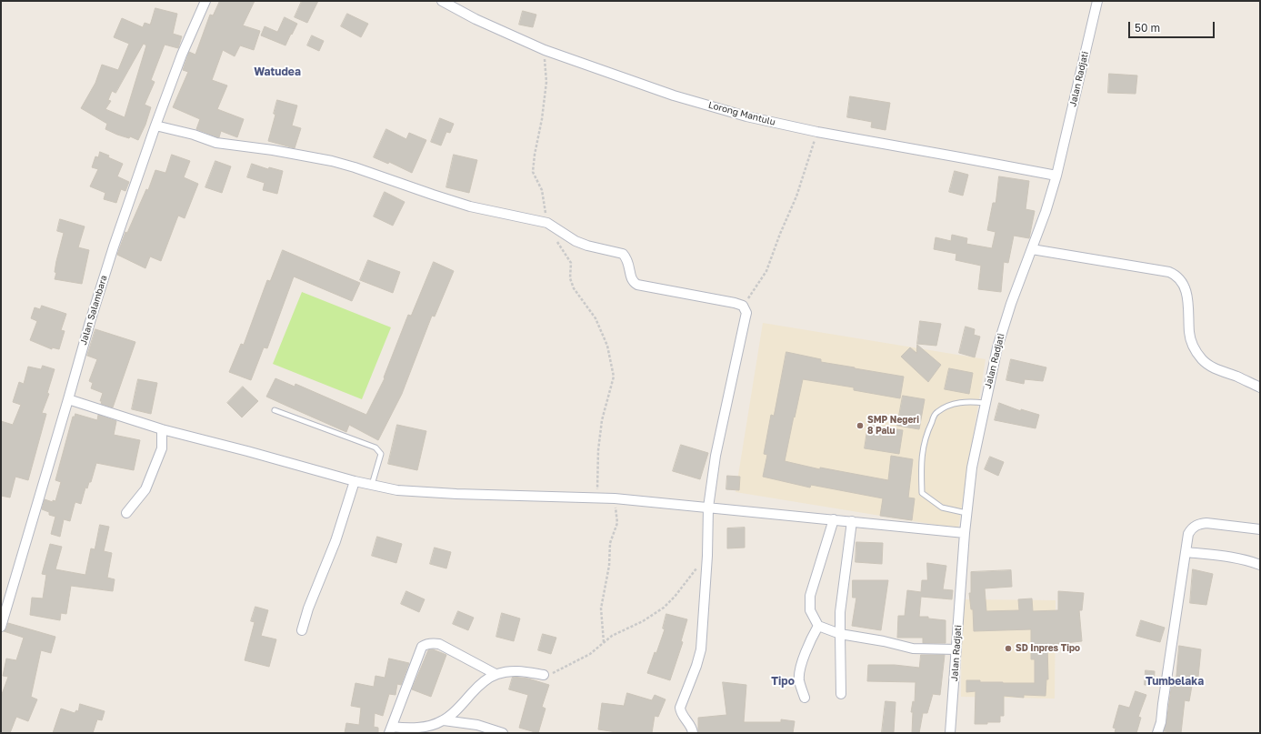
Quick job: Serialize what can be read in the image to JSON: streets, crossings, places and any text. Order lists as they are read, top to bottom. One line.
{"streets":{"street":["Jalan Radjati","Lorong Mantulu","Jalan Salambara"]},"crossings":[["Jalan Radjati","Lorong Mantulu"]],"districts":["Watudea","Tipo","Tumbelaka"],"places":["SMP Negeri 8 Palu","SD Inpres Tipo"],"scale_bar":"50 m"}
